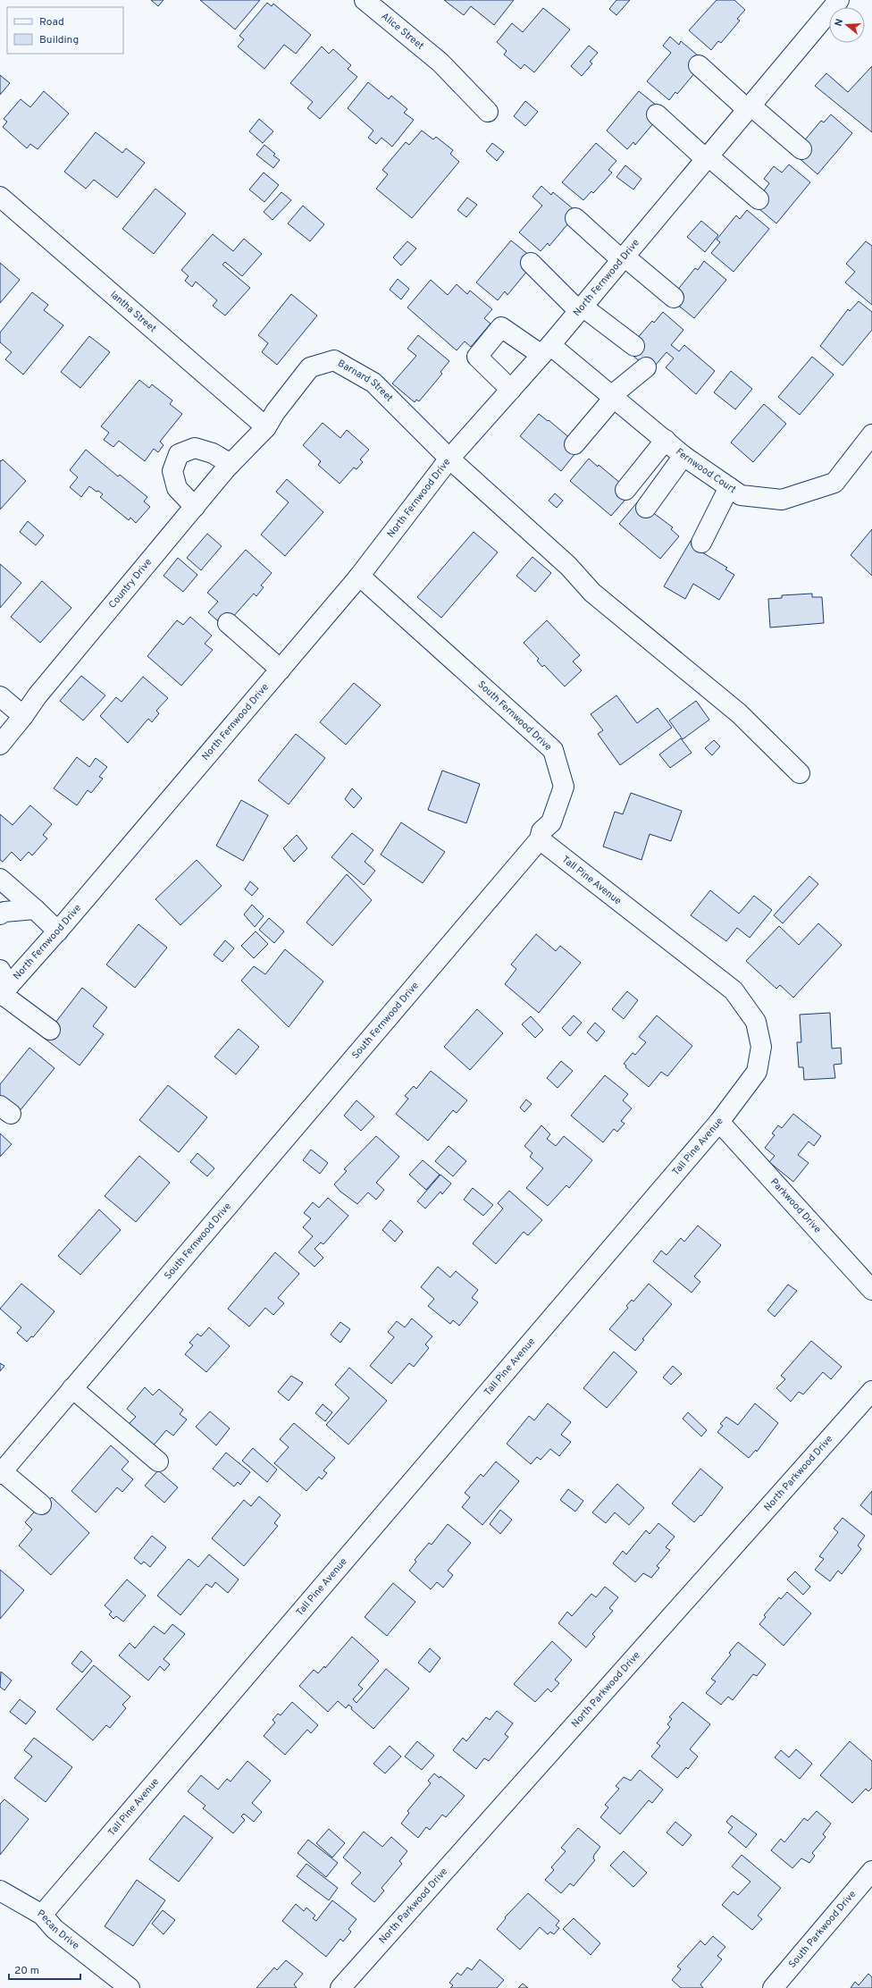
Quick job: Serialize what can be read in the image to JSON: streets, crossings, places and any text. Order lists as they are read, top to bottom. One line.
{"streets":{"street":["Alice Street","North Fernwood Drive","Iantha Street","Barnard Street","Fernwood Court","Country Drive","South Fernwood Drive","Tall Pine Avenue","Parkwood Drive","North Parkwood Drive","South Parkwood Drive","Pecan Drive"]},"crossings":[["North Fernwood Drive","Barnard Street"],["North Fernwood Drive","Fernwood Court"],["North Fernwood Drive","South Fernwood Drive"],["Iantha Street","Barnard Street"],["Iantha Street","Country Drive"],["Barnard Street","Country Drive"],["South Fernwood Drive","Tall Pine Avenue"],["Tall Pine Avenue","Parkwood Drive"],["Tall Pine Avenue","Pecan Drive"]],"legend":["Road","Building"],"scale_bar":"20 m","north":"left"}
